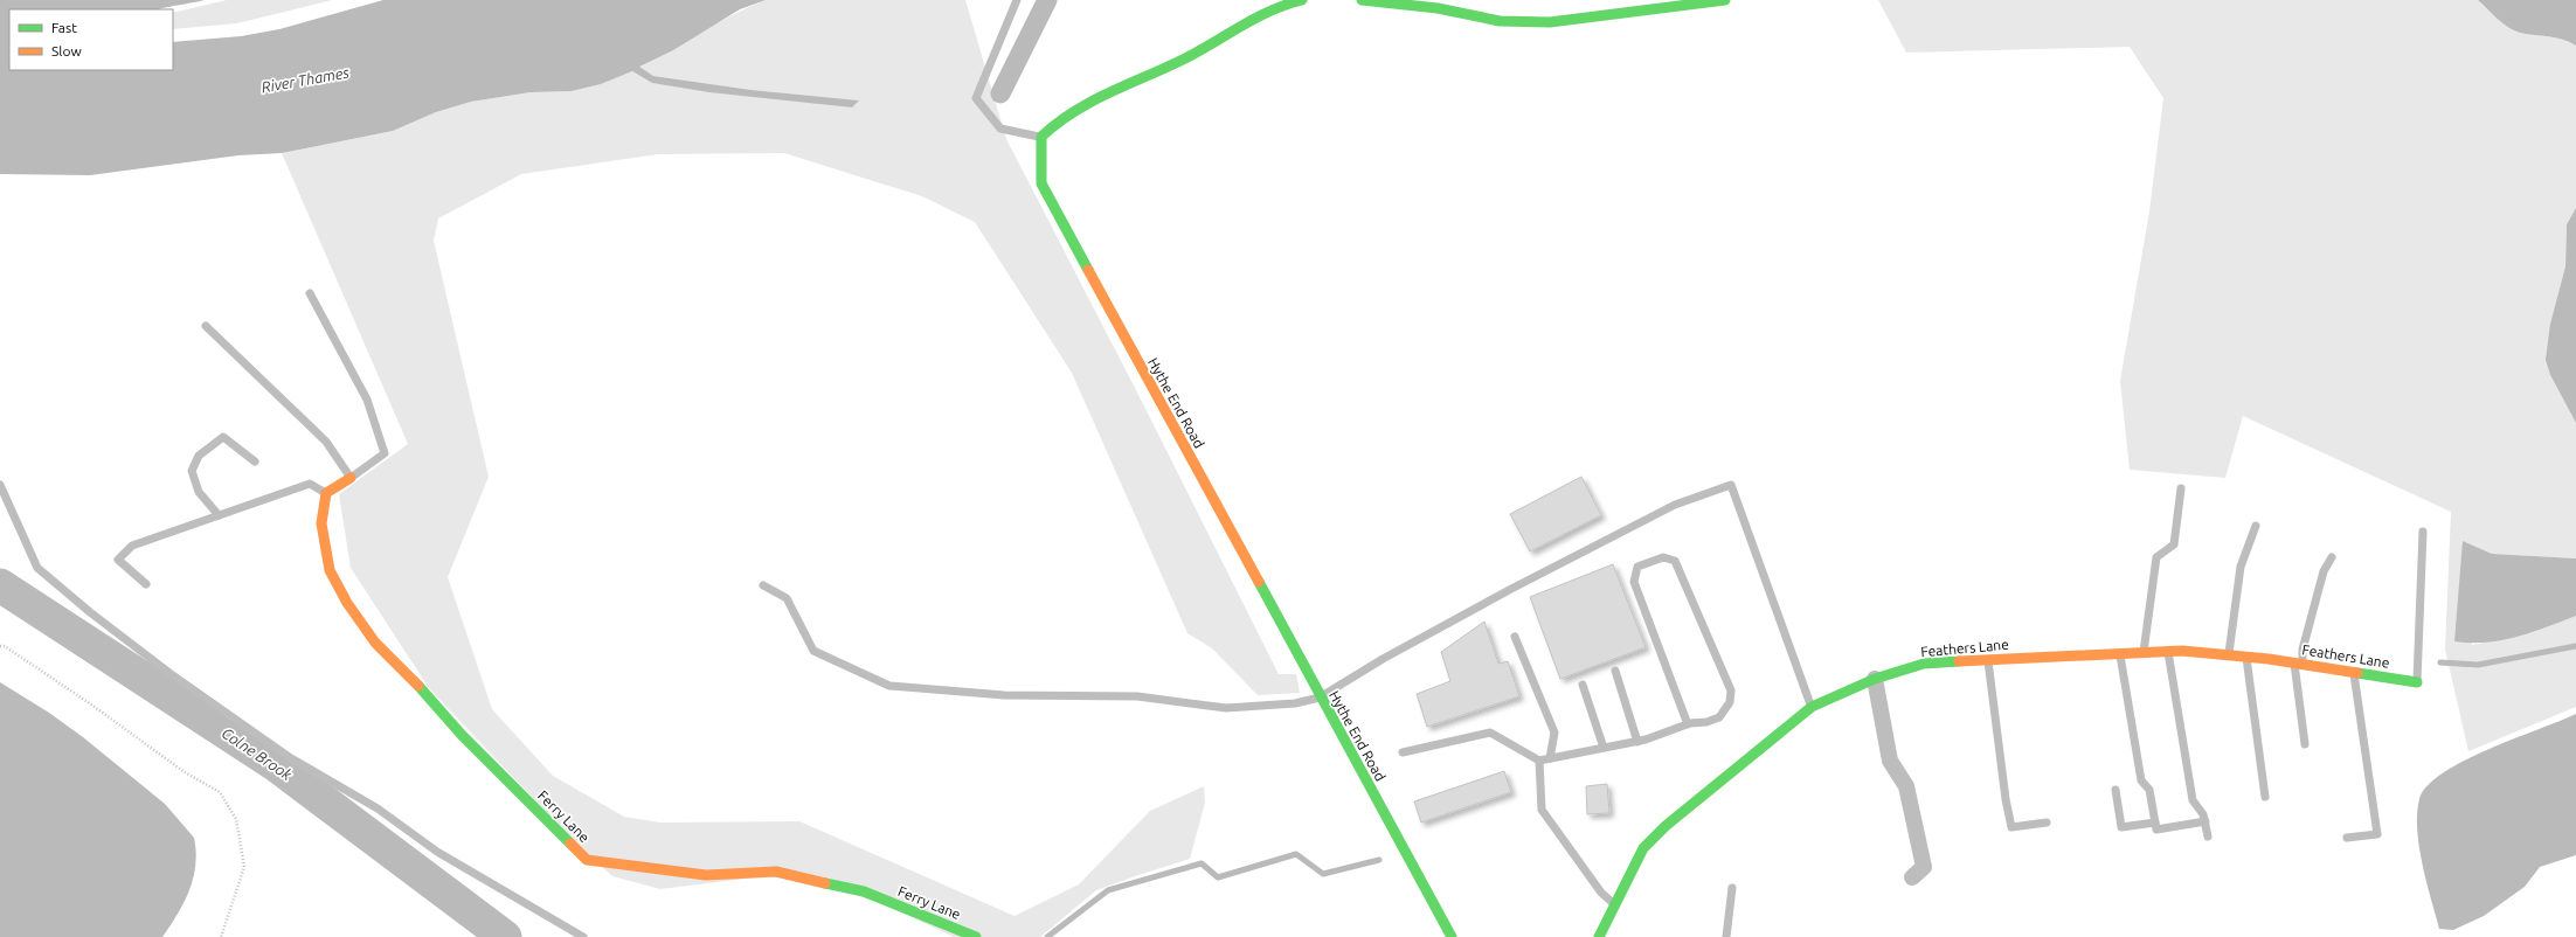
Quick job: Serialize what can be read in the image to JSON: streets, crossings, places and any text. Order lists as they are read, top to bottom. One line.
{"streets":{"street":["Hythe End Road","Feathers Lane","Ferry Lane"]},"water":["River Thames","Colne Brook"],"legend":["Fast","Slow"]}
